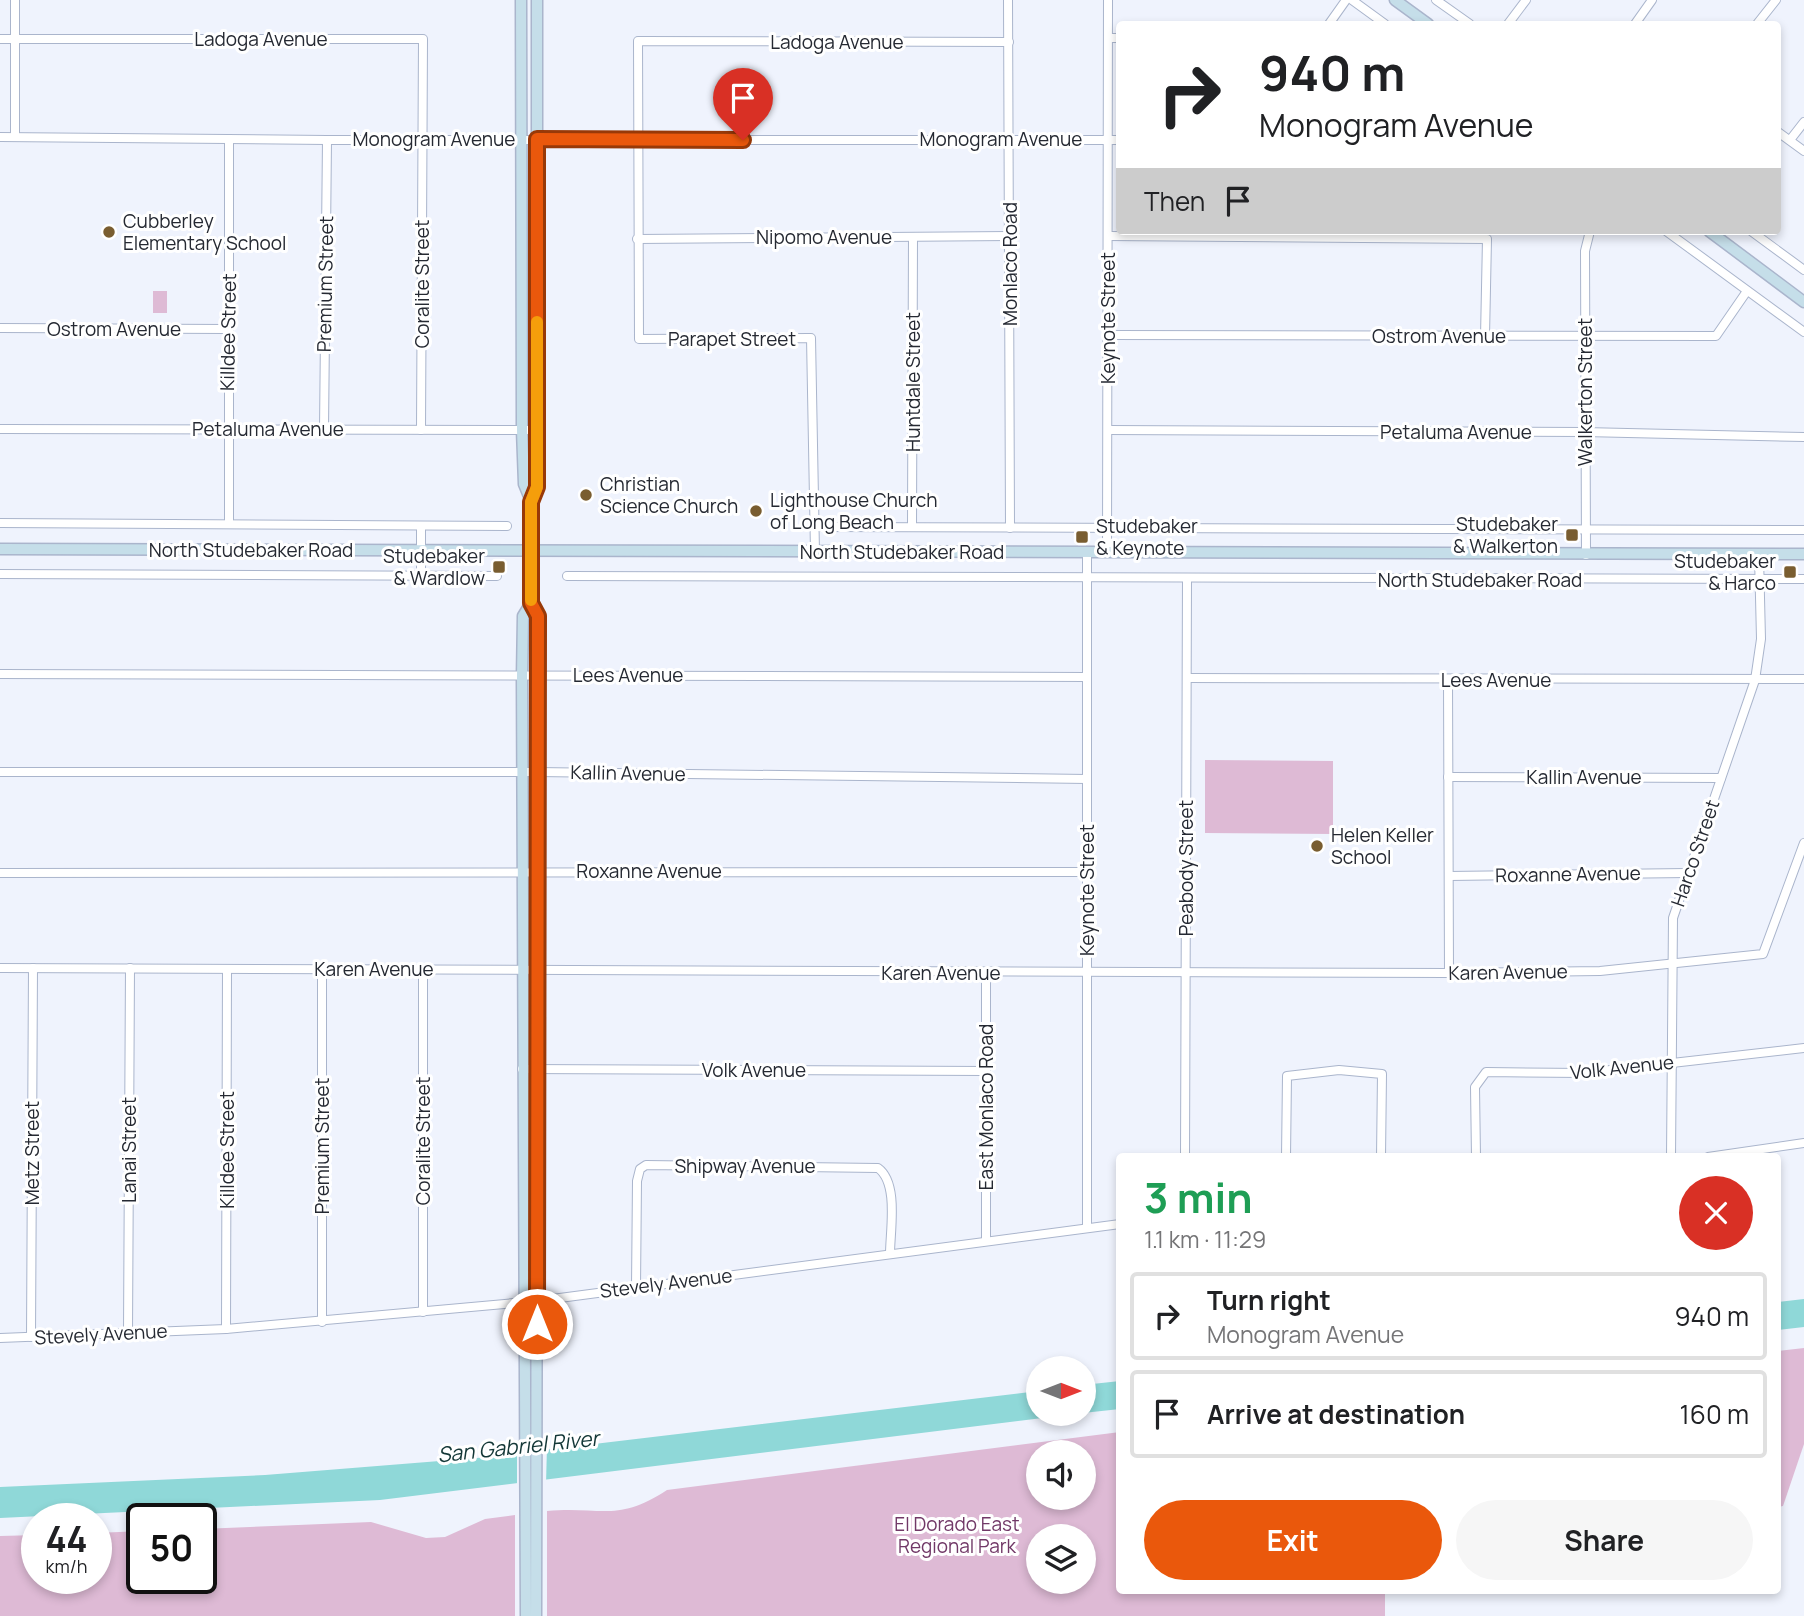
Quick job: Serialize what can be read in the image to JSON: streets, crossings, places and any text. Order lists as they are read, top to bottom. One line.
{"streets":{"main road":["North Studebaker Road"],"street":["Ladoga Avenue","Monogram Avenue","Nipomo Avenue","Monlaco Road","Premium Street","Coralite Street","Keynote Street","Ostrom Avenue","Killdee Street","Parapet Street","Huntdale Street","Walkerton Street","Petaluma Avenue","Lees Avenue","Kallin Avenue","Harco Street","Peabody Street","Roxanne Avenue","Karen Avenue","Volk Avenue","East Monlaco Road","Lanai Street","Metz Street","Shipway Avenue","Stevely Avenue"]},"crossings":[["Ladoga Avenue","Monogram Avenue"],["Ladoga Avenue","Monlaco Road"],["Ladoga Avenue","Coralite Street"],["Ladoga Avenue","Parapet Street"],["Monogram Avenue","Monlaco Road"],["Monogram Avenue","Premium Street"],["Monogram Avenue","Coralite Street"],["Monogram Avenue","Keynote Street"],["Monogram Avenue","Killdee Street"],["Monogram Avenue","Parapet Street"],["Nipomo Avenue","Monlaco Road"],["Nipomo Avenue","Parapet Street"],["Nipomo Avenue","Huntdale Street"],["Monlaco Road","North Studebaker Road"],["Premium Street","Petaluma Avenue"],["Premium Street","Karen Avenue"],["Premium Street","Stevely Avenue"],["Coralite Street","Petaluma Avenue"],["Coralite Street","Karen Avenue"],["Coralite Street","Stevely Avenue"],["Keynote Street","Ostrom Avenue"],["Keynote Street","Petaluma Avenue"],["Keynote Street","North Studebaker Road"],["Keynote Street","Lees Avenue"],["Keynote Street","Kallin Avenue"],["Keynote Street","Roxanne Avenue"],["Keynote Street","Karen Avenue"],["Keynote Street","Stevely Avenue"],["Ostrom Avenue","Killdee Street"],["Ostrom Avenue","Walkerton Street"],["Killdee Street","Petaluma Avenue"],["Killdee Street","North Studebaker Road"],["Killdee Street","Karen Avenue"],["Killdee Street","Stevely Avenue"],["Parapet Street","North Studebaker Road"],["Huntdale Street","North Studebaker Road"],["Walkerton Street","Petaluma Avenue"],["Walkerton Street","North Studebaker Road"],["North Studebaker Road","Harco Street"],["North Studebaker Road","Peabody Street"],["Lees Avenue","Harco Street"],["Lees Avenue","Peabody Street"],["Kallin Avenue","Harco Street"],["Harco Street","Roxanne Avenue"],["Harco Street","Karen Avenue"],["Harco Street","Volk Avenue"],["Peabody Street","Karen Avenue"],["Karen Avenue","East Monlaco Road"],["Karen Avenue","Lanai Street"],["Karen Avenue","Metz Street"],["Volk Avenue","East Monlaco Road"],["East Monlaco Road","Stevely Avenue"],["Lanai Street","Stevely Avenue"],["Metz Street","Stevely Avenue"],["Shipway Avenue","Stevely Avenue"]],"water":["San Gabriel River"],"parks":["El Dorado East Regional Park"],"places":{"other":["Cubberley Elementary School","Christian Science Church","Lighthouse Church of Long Beach","Helen Keller School"],"transit":["Studebaker & Walkerton","Studebaker & Keynote","Studebaker & Wardlow","Studebaker & Harco"]},"north":"right","page":{"turn":["940 m","Monogram Avenue"],"then":"Then","heading":["3 min","1.1 km · 11:29"],"list":[{"name":"Turn right","note":"Monogram Avenue","value":"940 m"},{"name":"Arrive at destination","value":"160 m"}],"buttons":["Exit","Share"],"speed":"44 km/h","limit":"50"}}
